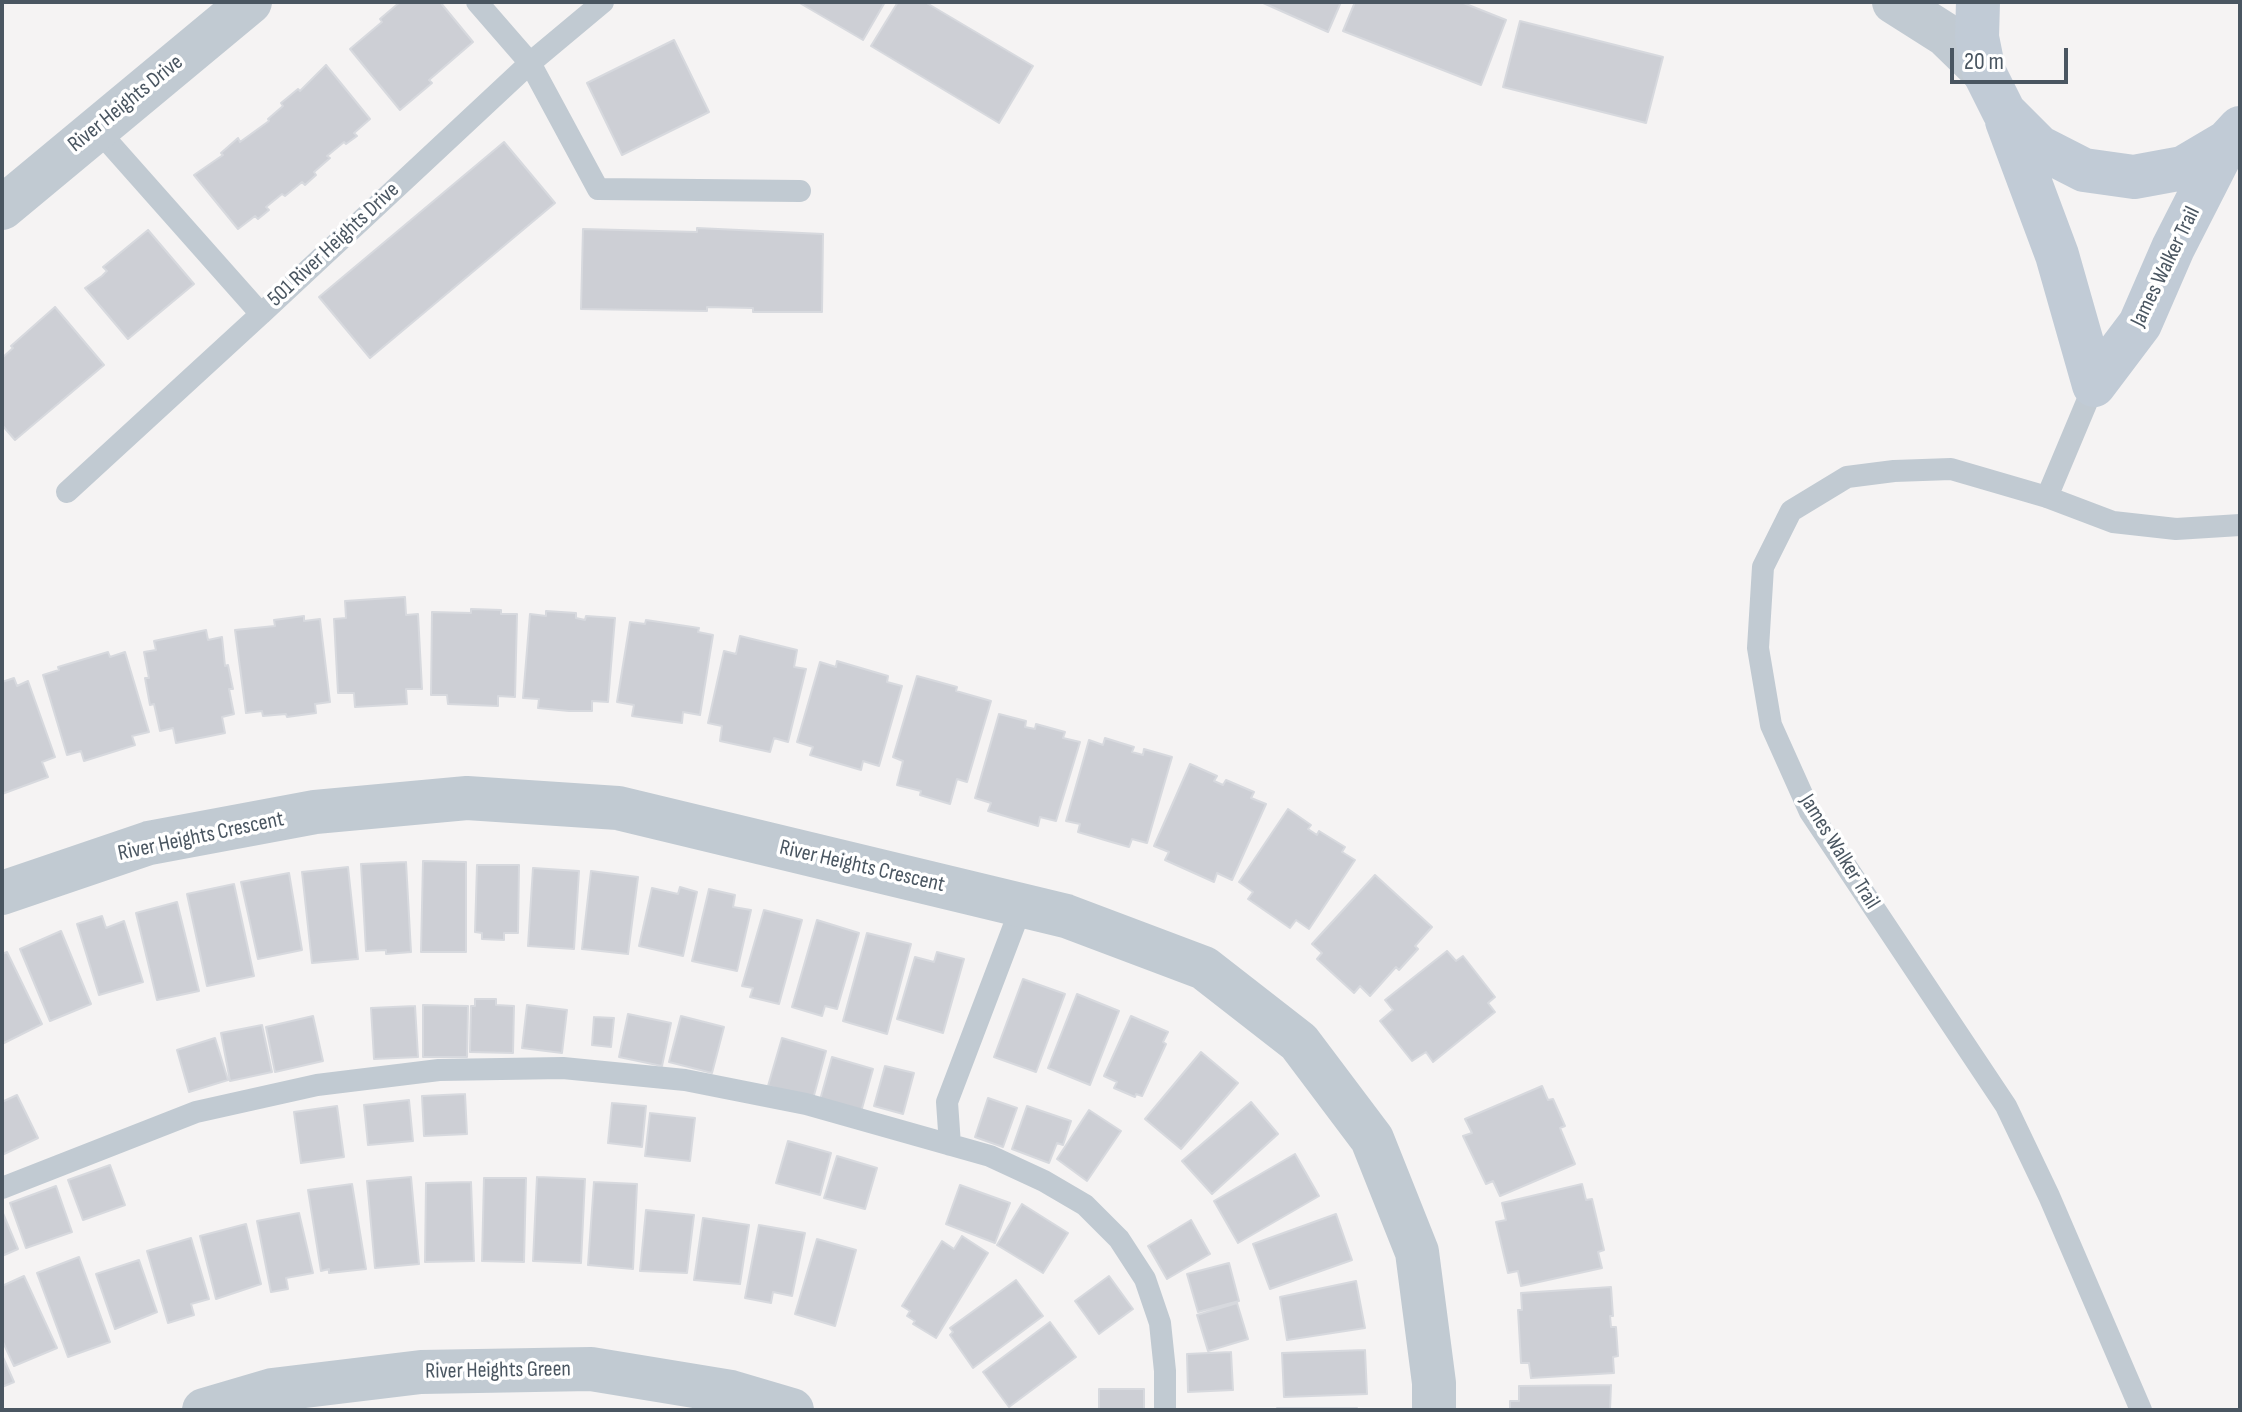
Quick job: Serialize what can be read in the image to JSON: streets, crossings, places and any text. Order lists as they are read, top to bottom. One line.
{"streets":{"main road":["James Walker Trail"],"street":["River Heights Drive","River Heights Crescent","River Heights Green"],"lane":["501 River Heights Drive"]},"crossings":[["River Heights Drive","501 River Heights Drive"]],"scale_bar":"20 m"}
